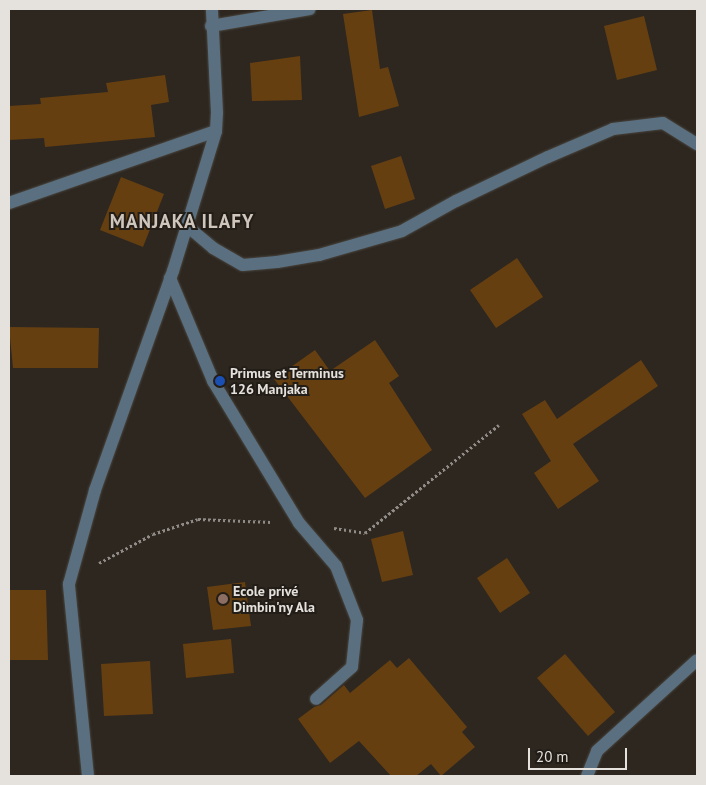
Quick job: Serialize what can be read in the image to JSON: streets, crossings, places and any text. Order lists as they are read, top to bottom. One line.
{"districts":["MANJAKA ILAFY"],"places":["Primus et Terminus 126 Manjaka","Ecole privé Dimbin'ny Ala"],"scale_bar":"20 m"}
